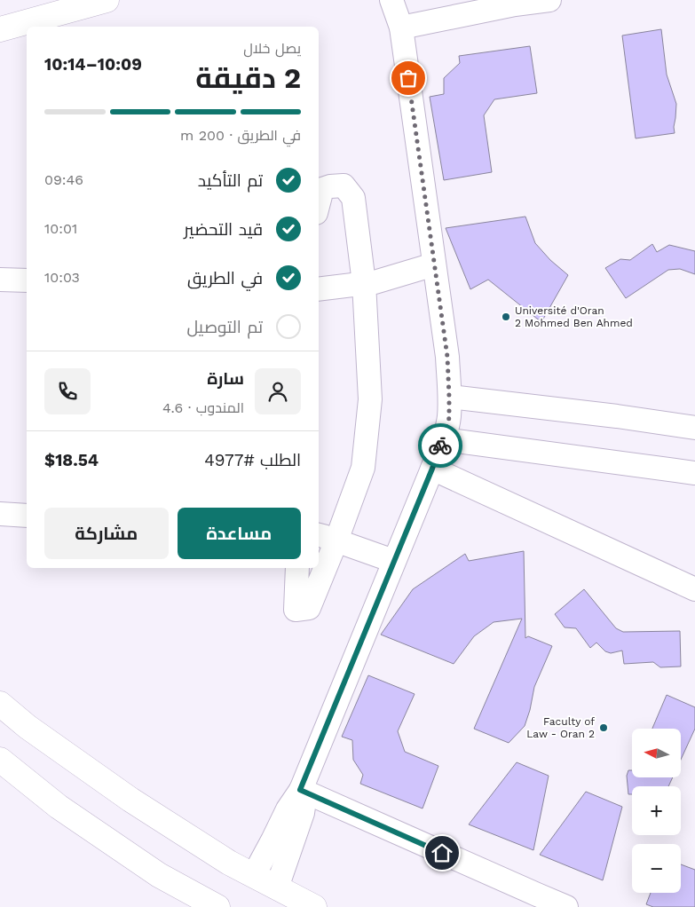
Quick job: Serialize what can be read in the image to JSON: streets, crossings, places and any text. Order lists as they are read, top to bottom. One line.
{"places":["Université d'Oran 2 Mohmed Ben Ahmed","Faculty of Law - Oran 2"],"north":"left","page":{"heading":["2 دقيقة","يصل خلال","10:09–10:14"],"panel":["سارة","المندوب · 4.6","الطلب #4977","$18.54"],"bar":"في الطريق · 200 m","list":[["تم التأكيد","09:46"],["قيد التحضير","10:01"],["في الطريق","10:03"],"تم التوصيل"],"buttons":["مساعدة","مشاركة"],"map_buttons":["+","−"]}}
